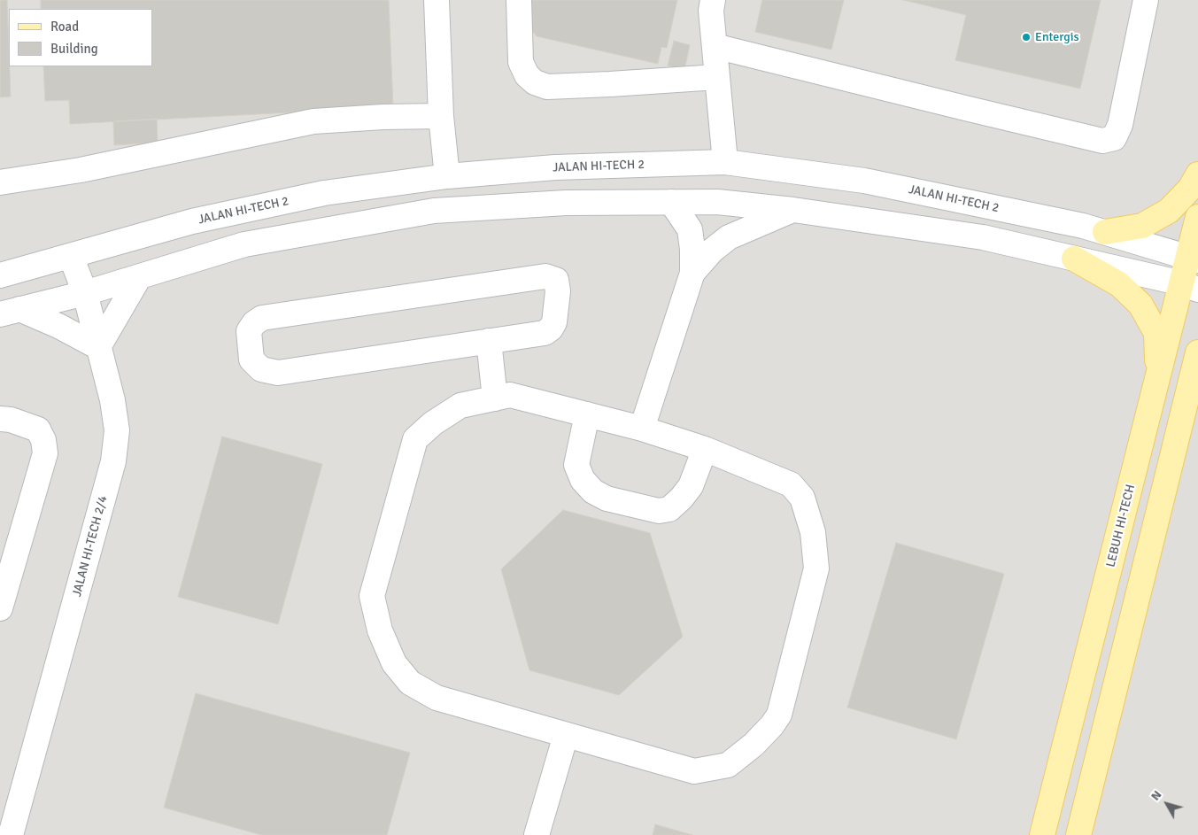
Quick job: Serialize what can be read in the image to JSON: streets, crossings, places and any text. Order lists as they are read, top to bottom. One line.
{"streets":{"main road":["LEBUH HI-TECH"],"street":["JALAN HI-TECH 2","JALAN HI-TECH 2/4"]},"crossings":[["JALAN HI-TECH 2","LEBUH HI-TECH"],["JALAN HI-TECH 2","JALAN HI-TECH 2/4"]],"places":["Entergis"],"legend":["Road","Building"],"north":"top left"}
